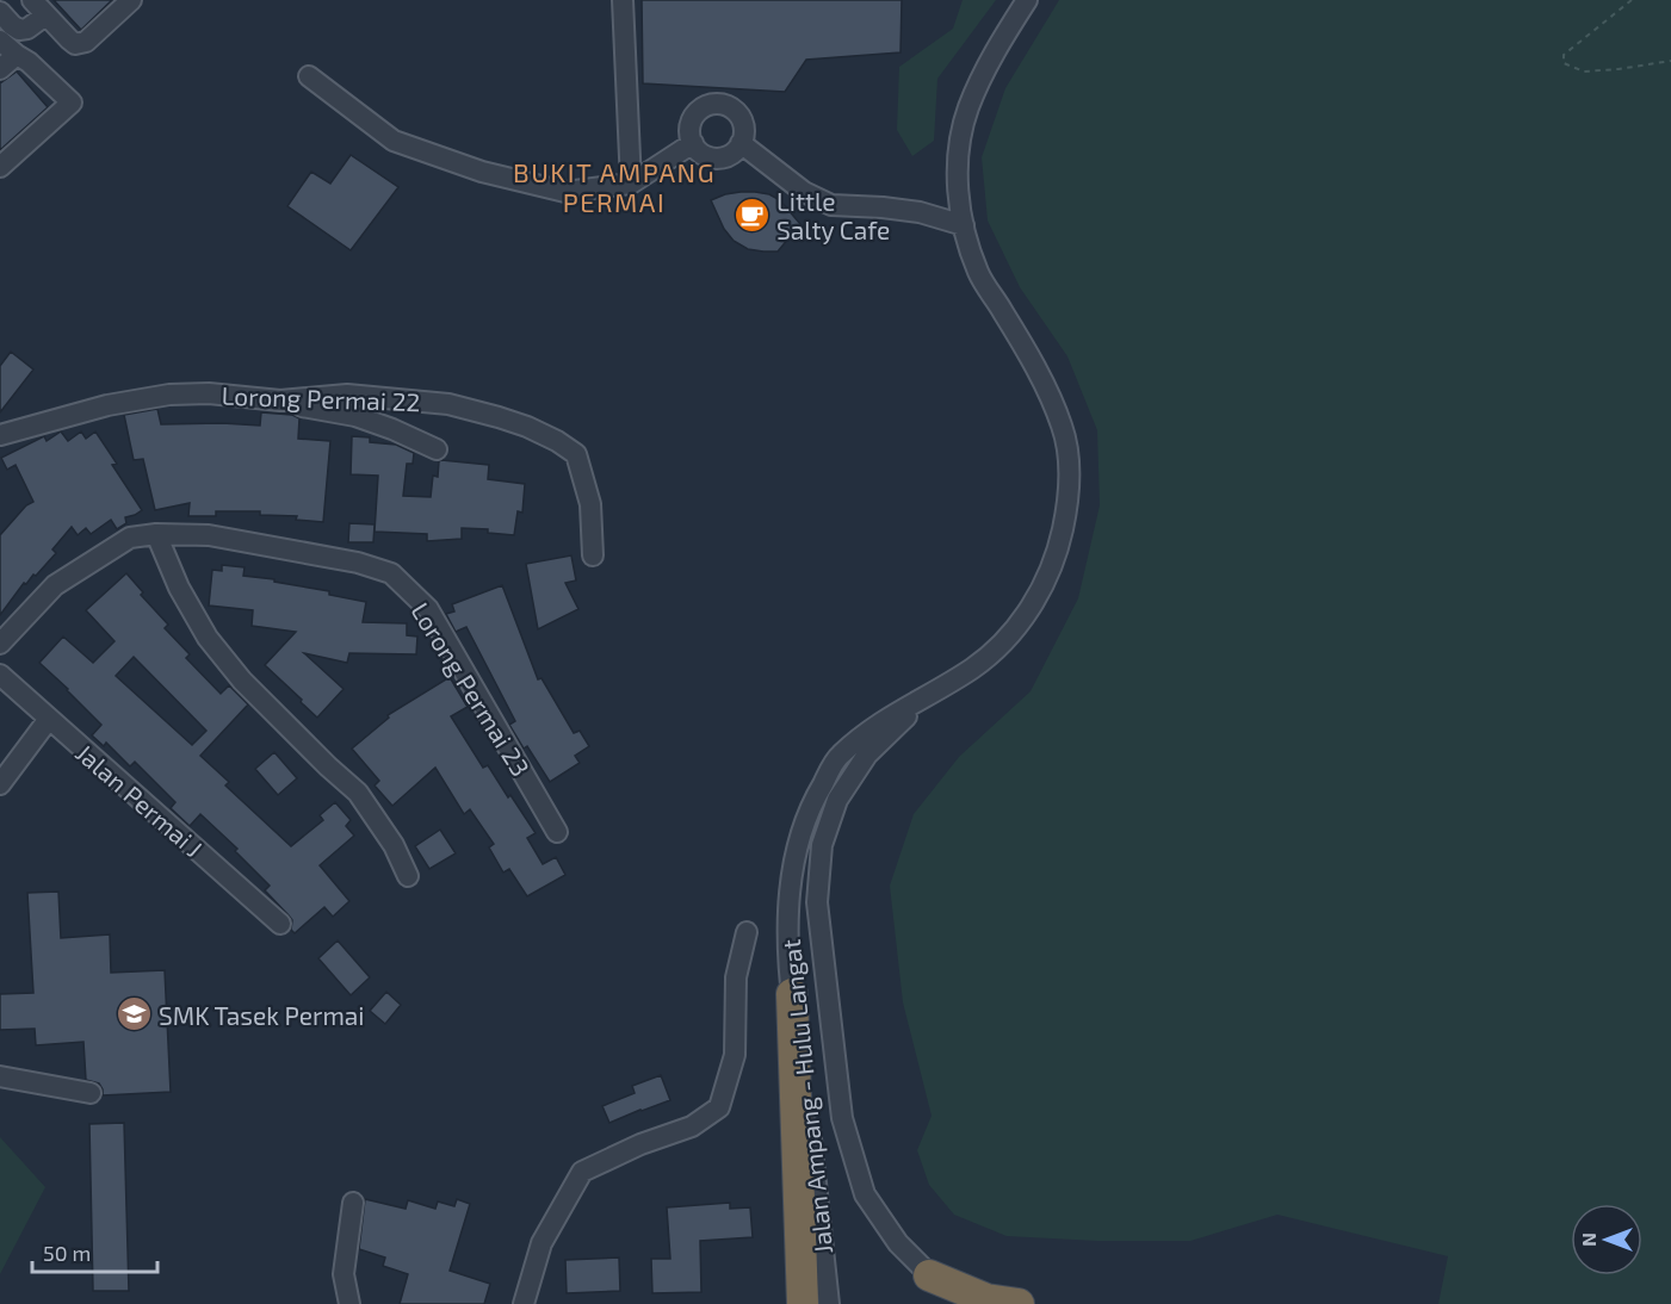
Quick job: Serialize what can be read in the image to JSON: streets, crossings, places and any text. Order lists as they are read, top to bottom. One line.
{"streets":{"street":["Lorong Permai 22","Lorong Permai 23","Jalan Permai J","Jalan Ampang - Hulu Langat"]},"districts":["BUKIT AMPANG PERMAI"],"places":{"cafe":["Little Salty Cafe"],"school or university":["SMK Tasek Permai"]},"scale_bar":"50 m","north":"left"}
